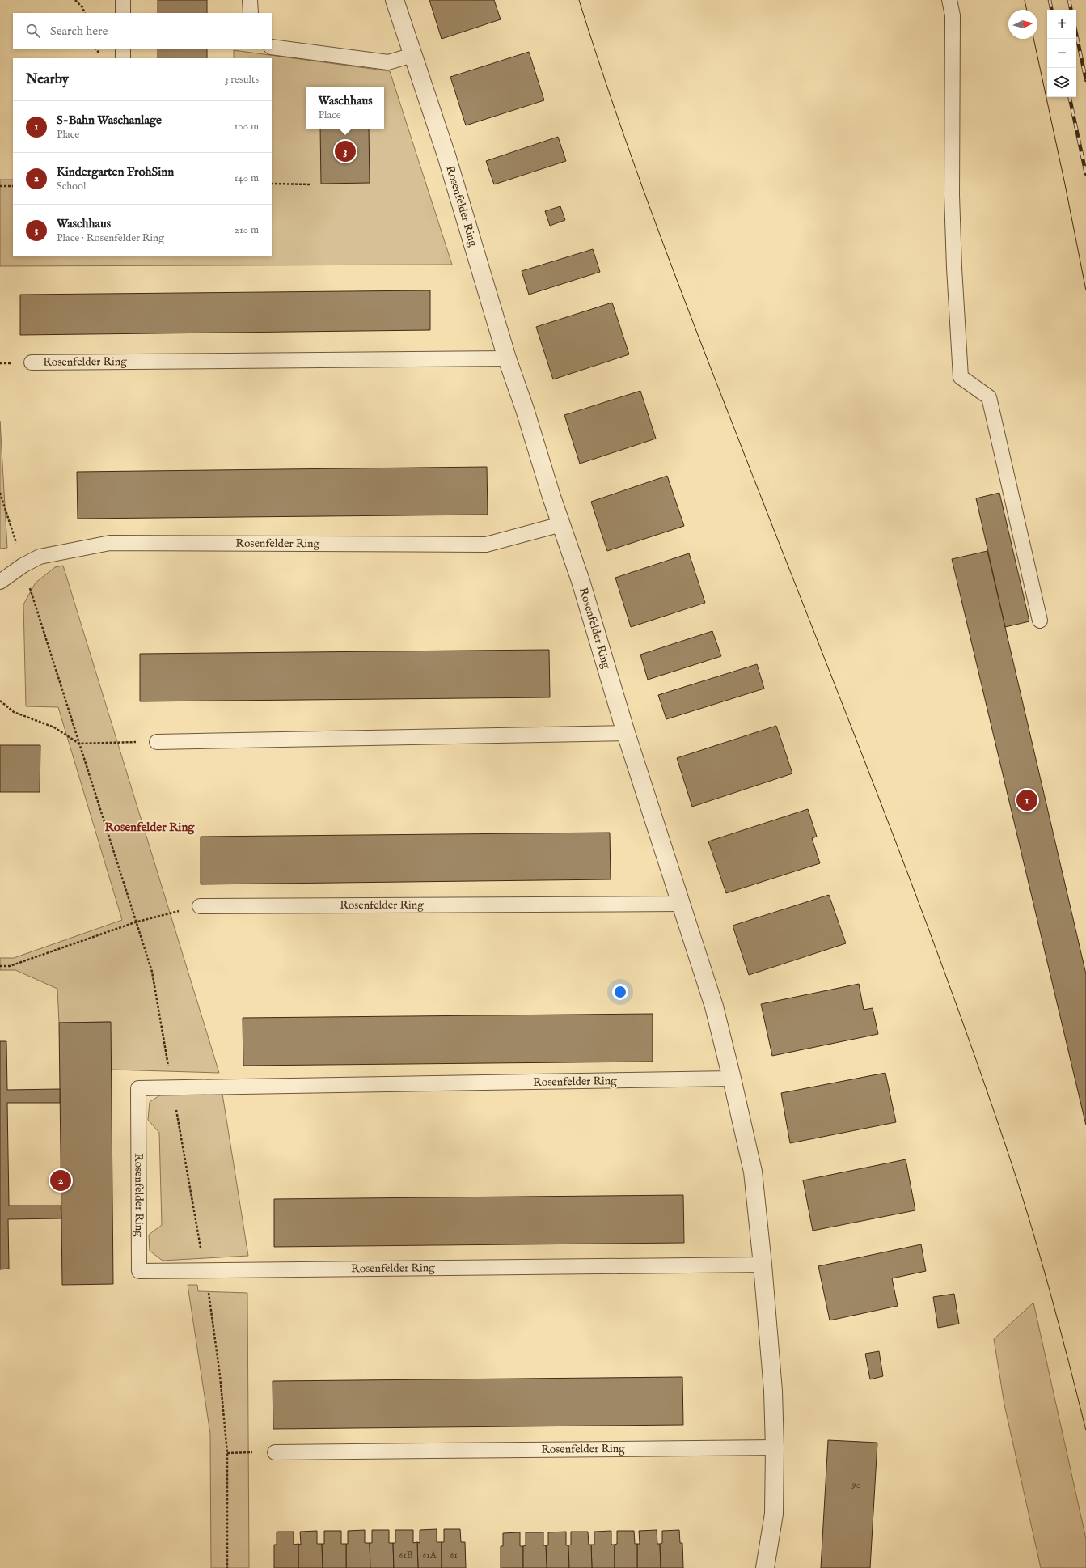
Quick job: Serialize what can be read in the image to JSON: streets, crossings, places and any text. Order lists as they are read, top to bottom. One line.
{"streets":{"street":["Rosenfelder Ring"]},"districts":["Rosenfelder Ring"],"house_numbers":["90","61B","61A","61"],"north":"right","page":{"map_buttons":["+","−"],"search":"Search here","heading":["Nearby","3 results"],"popup":["Waschhaus","Place"],"list":[{"mark":"1","name":"S-Bahn Waschanlage","note":"Place","value":"100 m"},{"mark":"2","name":"Kindergarten FrohSinn","note":"School","value":"140 m"},{"mark":"3","name":"Waschhaus","note":"Place · Rosenfelder Ring","value":"210 m"}],"pins":["3","1","2"]}}
